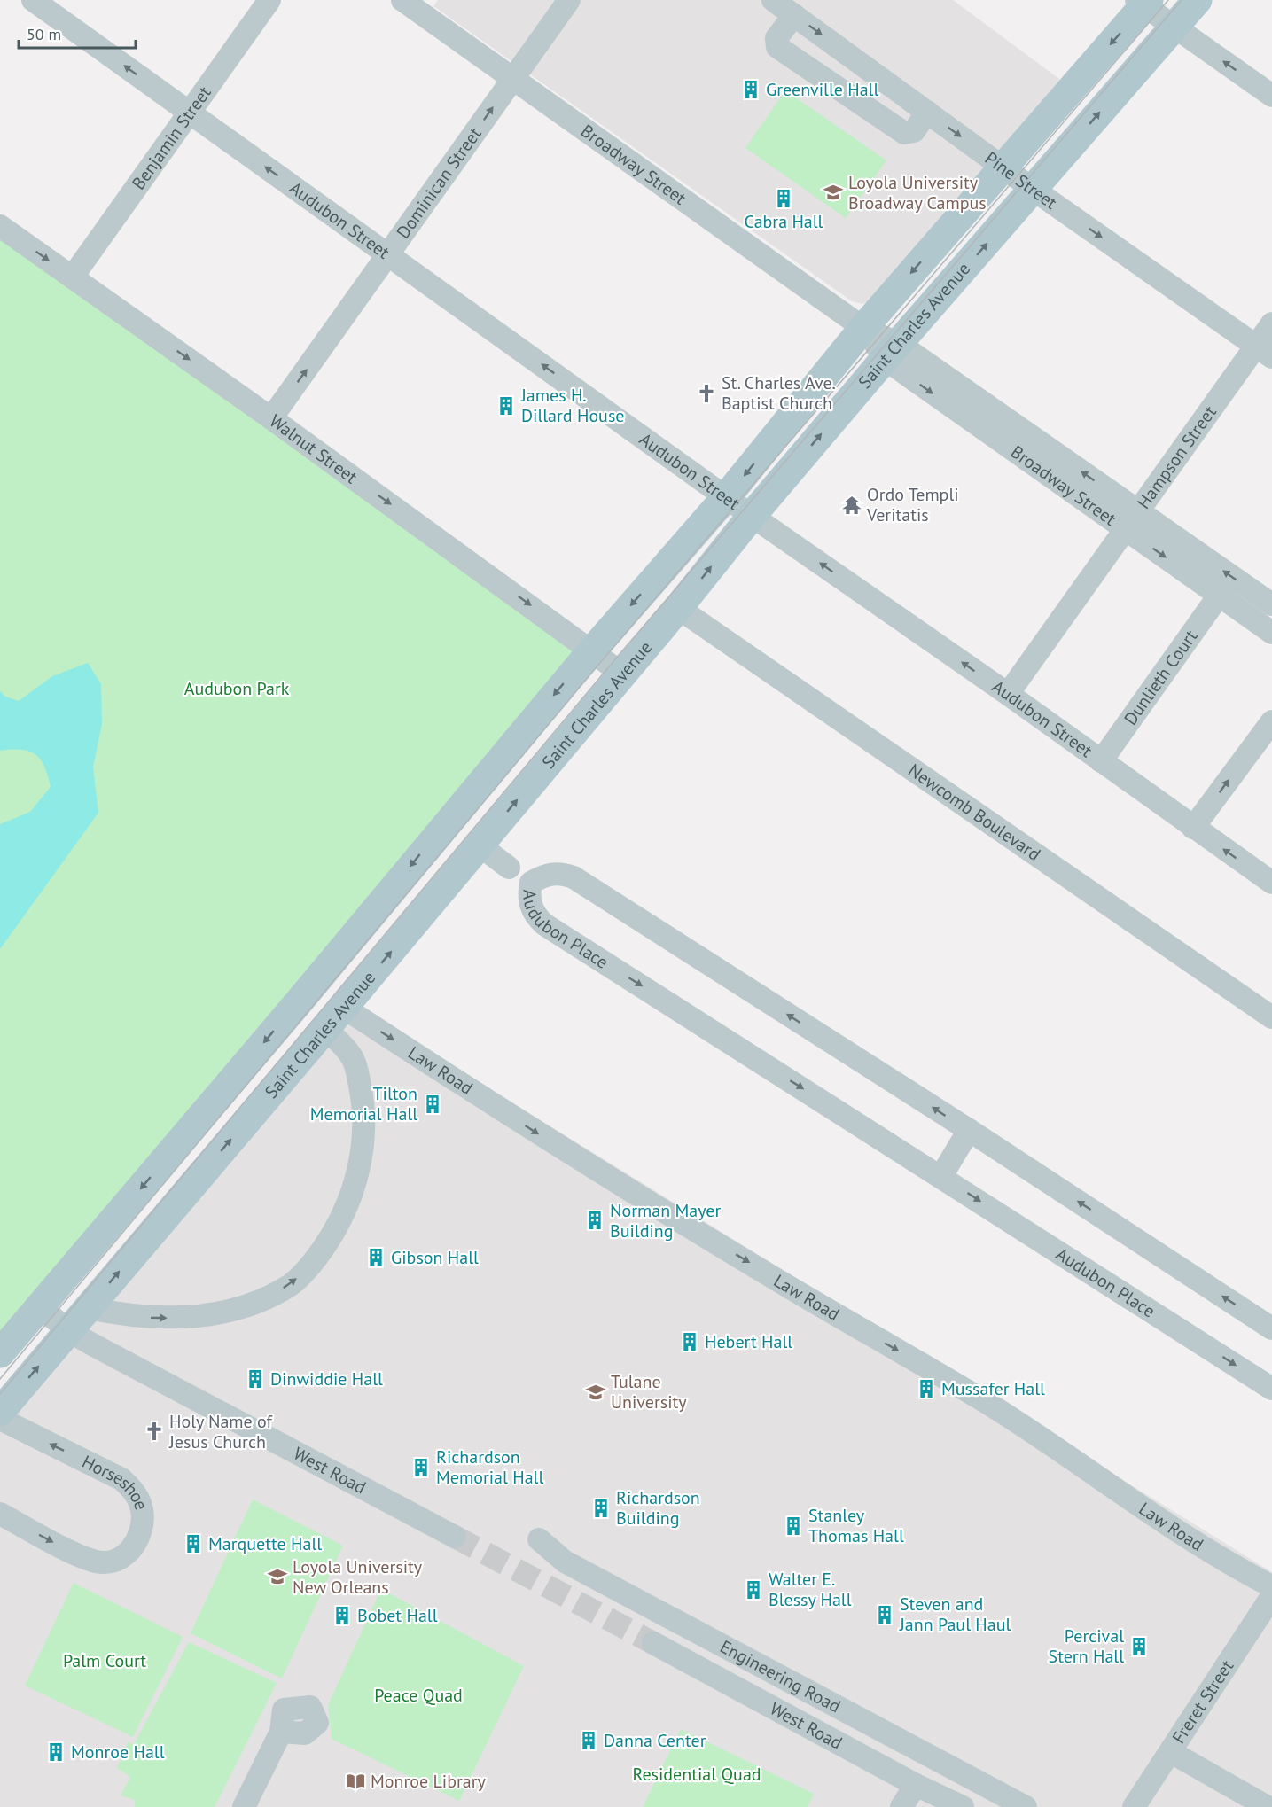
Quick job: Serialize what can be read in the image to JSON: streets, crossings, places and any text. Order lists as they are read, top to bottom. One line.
{"streets":{"main road":["Saint Charles Avenue"],"street":["Benjamin Street","Broadway Street","Pine Street","Dominican Street","Audubon Street","Walnut Street","Hampson Street","Dunlieth Court","Newcomb Boulevard","Audubon Place","Law Road","West Road","Horseshoe","Engineering Road","Freret Street"]},"crossings":[["Benjamin Street","Audubon Street"],["Benjamin Street","Walnut Street"],["Broadway Street","Dominican Street"],["Broadway Street","Saint Charles Avenue"],["Broadway Street","Hampson Street"],["Broadway Street","Dunlieth Court"],["Pine Street","Saint Charles Avenue"],["Pine Street","Hampson Street"],["Dominican Street","Audubon Street"],["Dominican Street","Walnut Street"],["Audubon Street","Saint Charles Avenue"],["Audubon Street","Hampson Street"],["Audubon Street","Dunlieth Court"],["Saint Charles Avenue","Walnut Street"],["Saint Charles Avenue","Newcomb Boulevard"],["Saint Charles Avenue","Law Road"],["Saint Charles Avenue","West Road"],["Saint Charles Avenue","Horseshoe"]],"one_way":["Pine Street","Dominican Street","Audubon Street","Walnut Street","Law Road"],"parks":["Audubon Park","Palm Court","Peace Quad","Residential Quad"],"places":{"building":["Greenville Hall","Cabra Hall","James H. Dillard House","Tilton Memorial Hall","Norman Mayer Building","Gibson Hall","Hebert Hall","Dinwiddie Hall","Mussafer Hall","Richardson Memorial Hall","Richardson Building","Stanley Thomas Hall","Marquette Hall","Walter E. Blessy Hall","Steven and Jann Paul Haul","Bobet Hall","Percival Stern Hall","Danna Center","Monroe Hall"],"school or university":["Loyola University Broadway Campus","Tulane University","Loyola University New Orleans"],"church":["St. Charles Ave. Baptist Church","Holy Name of Jesus Church"],"temple":["Ordo Templi Veritatis"],"library":["Monroe Library"]},"scale_bar":"50 m"}
